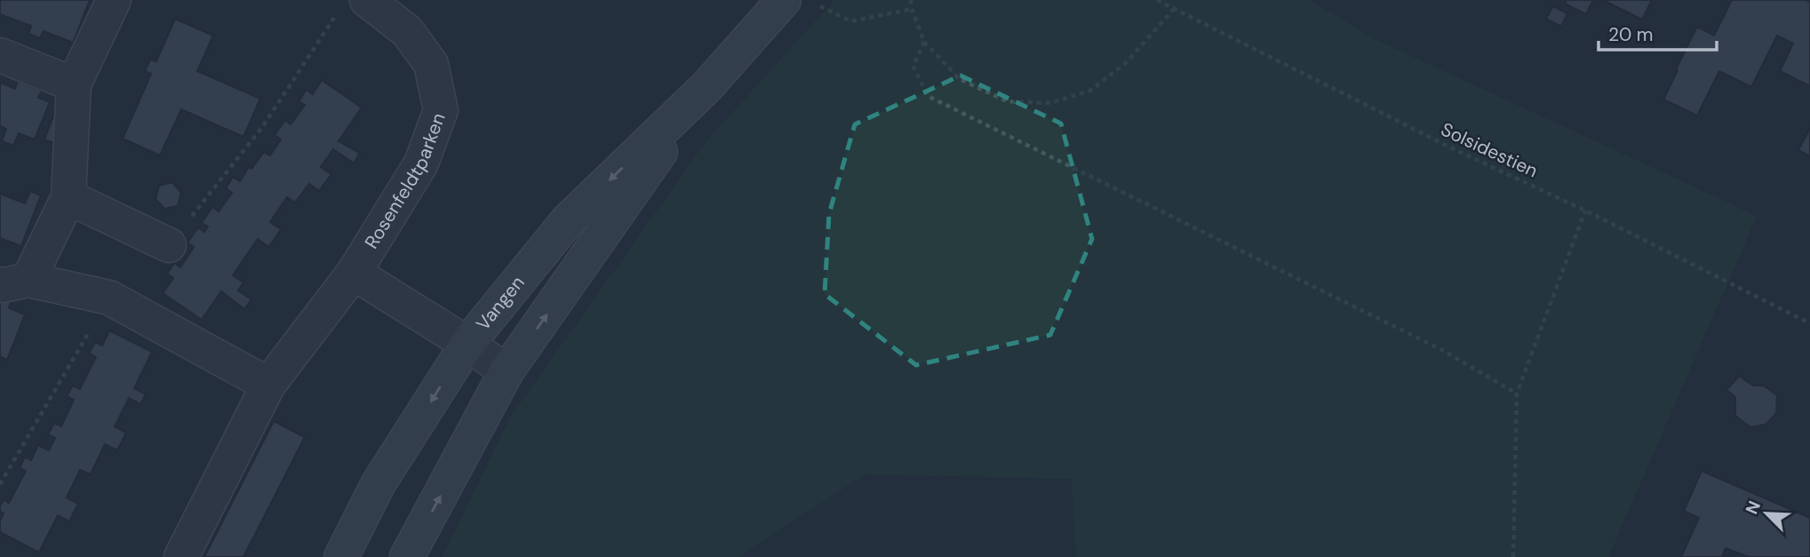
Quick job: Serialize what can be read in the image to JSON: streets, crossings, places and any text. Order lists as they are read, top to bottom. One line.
{"streets":{"street":["Rosenfeldtparken","Vangen"],"path":["Solsidestien"]},"scale_bar":"20 m","north":"top left"}
